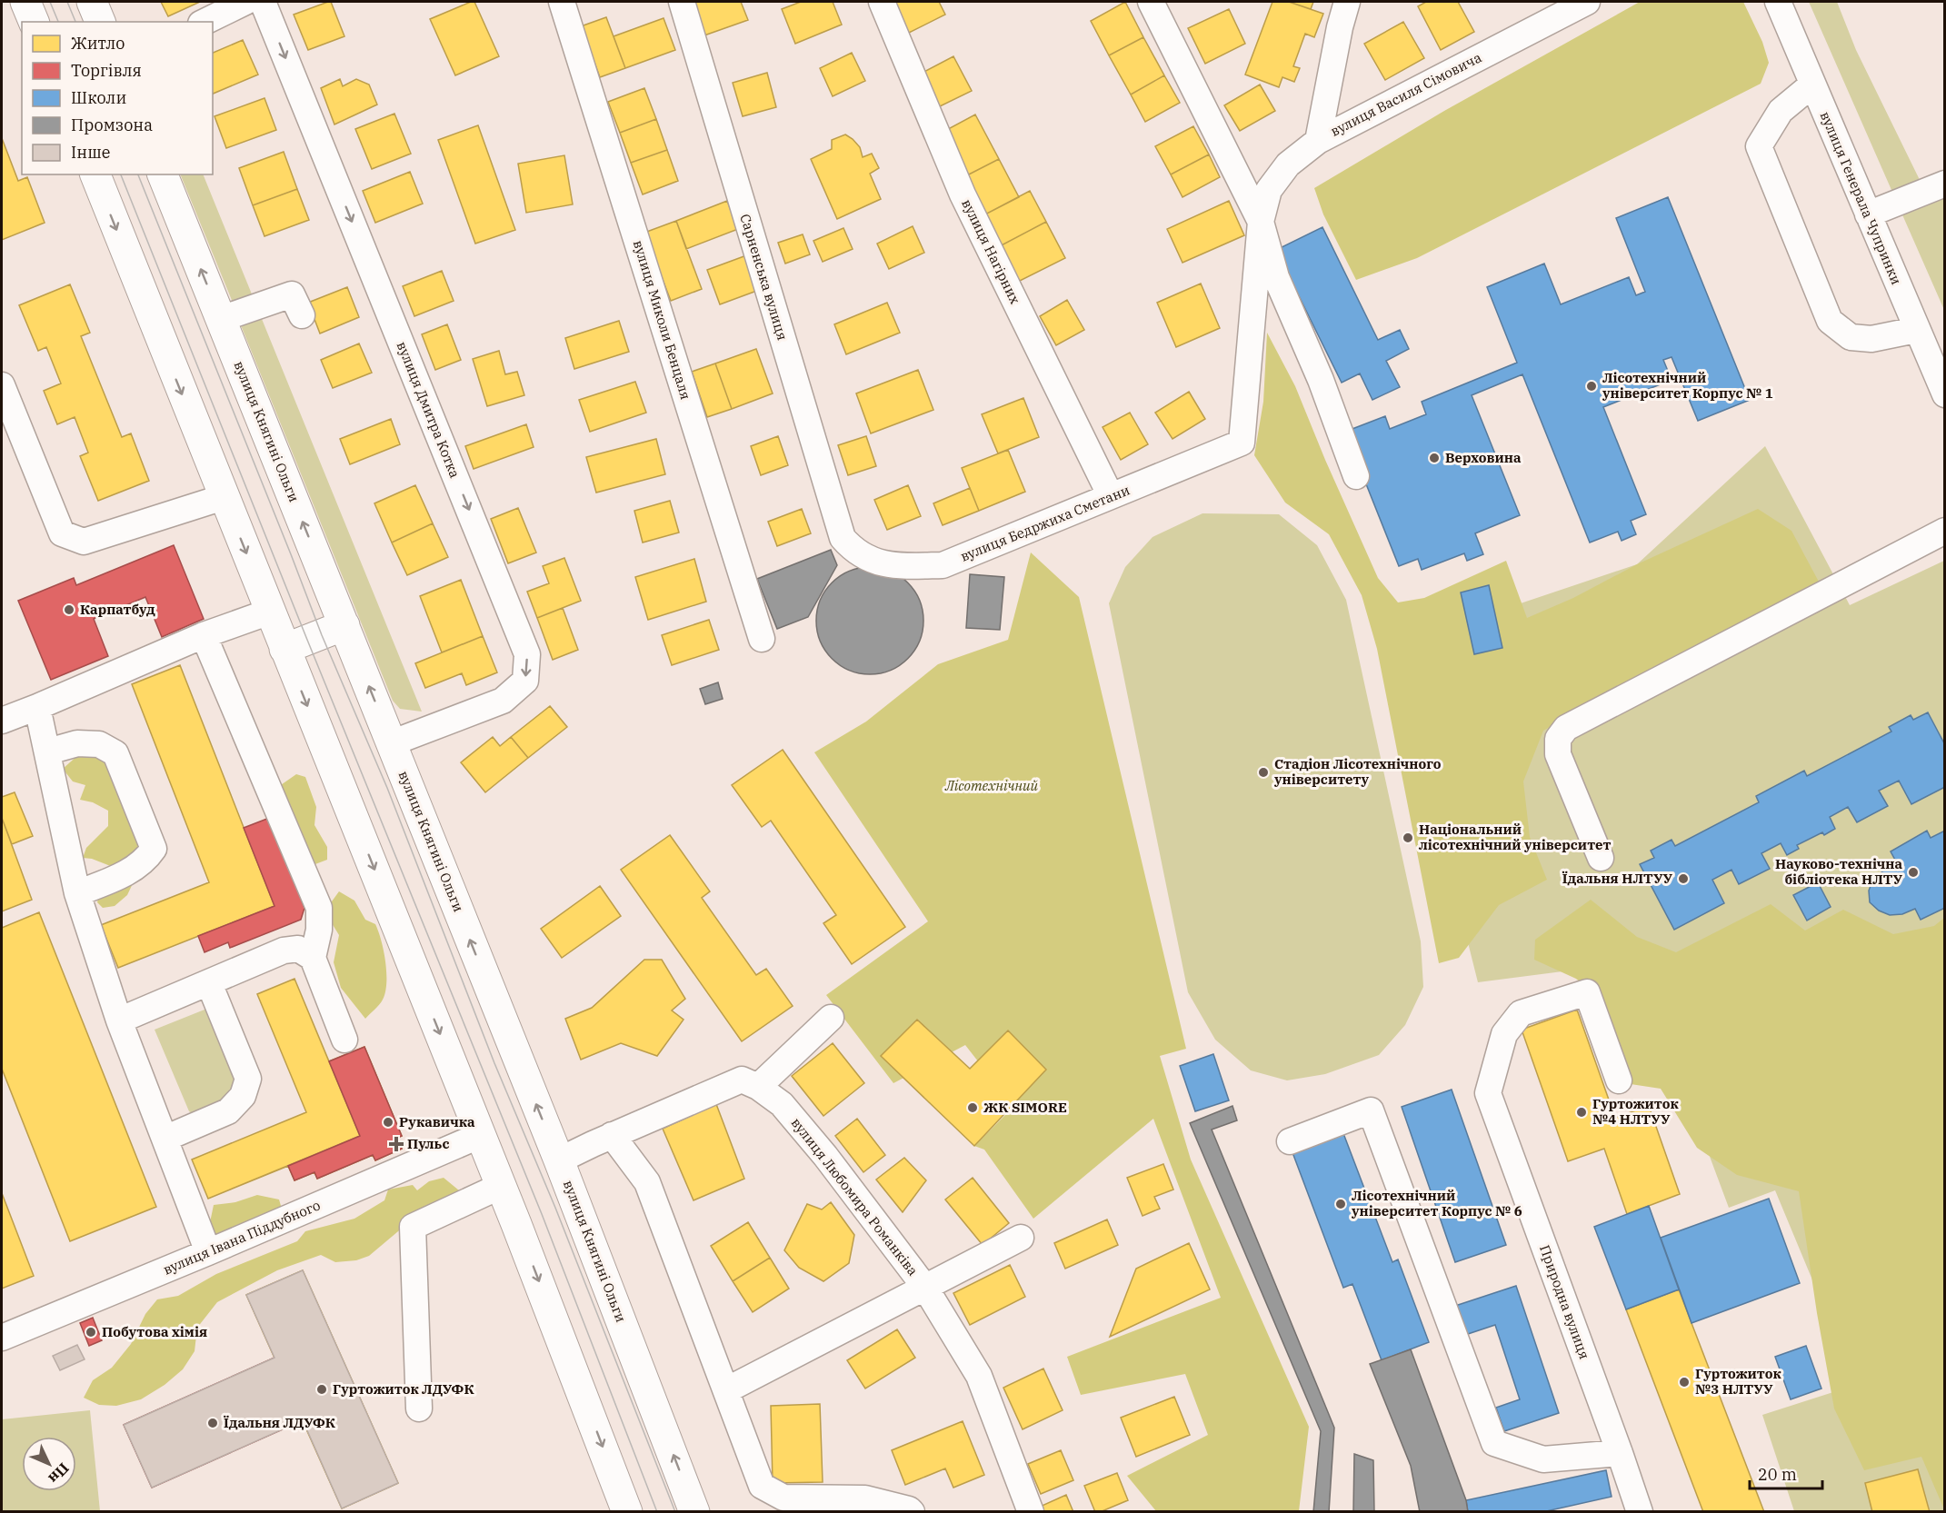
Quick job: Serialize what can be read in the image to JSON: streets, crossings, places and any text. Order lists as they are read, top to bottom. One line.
{"streets":{"main road":["вулиця Княгині Ольги"],"street":["вулиця Василя Сімовича","вулиця Генерала Чупринки","вулиця Нагірних","Сарненська вулиця","вулиця Миколи Бенцаля","вулиця Дмитра Котка","вулиця Бедржиха Сметани","вулиця Любомира Романківа","вулиця Івана Піддубного","Природна вулиця"]},"crossings":[["вулиця Василя Сімовича","вулиця Бедржиха Сметани"],["вулиця Нагірних","вулиця Бедржиха Сметани"],["Сарненська вулиця","вулиця Бедржиха Сметани"],["вулиця Дмитра Котка","вулиця Княгині Ольги"],["вулиця Княгині Ольги","вулиця Любомира Романківа"]],"one_way":["вулиця Дмитра Котка"],"parks":["Лісотехнічний"],"places":{"other":["Лісотехнічний університет Корпус № 1","Верховина","Карпатбуд","Стадіон Лісотехнічного університету","Національний лісотехнічний університет","Науково-технічна бібліотека НЛТУ","Їдальня НЛТУУ","ЖК SIMORE","Гуртожиток №4 НЛТУУ","Рукавичка","Лісотехнічний університет Корпус № 6","Побутова хімія","Гуртожиток №3 НЛТУУ","Гуртожиток ЛДУФК","Їдальня ЛДУФК"],"health":["Пульс"]},"legend":["Житло","Торгівля","Школи","Промзона","Інше"],"scale_bar":"20 m","north":"bottom right"}
